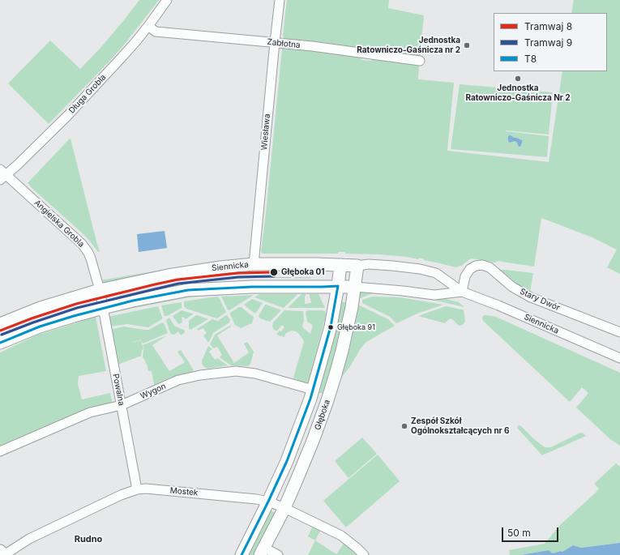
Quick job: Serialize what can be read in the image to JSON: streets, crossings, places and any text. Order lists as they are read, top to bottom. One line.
{"streets":{"street":["Zabłotna","Długa Grobla","Wiesława","Angielska Grobla","Siennicka","Stary Dwór","Powalna","Wygon","Głęboka","Mostek"]},"crossings":[["Zabłotna","Długa Grobla"],["Zabłotna","Wiesława"],["Długa Grobla","Angielska Grobla"],["Wiesława","Siennicka"],["Angielska Grobla","Siennicka"],["Angielska Grobla","Powalna"],["Siennicka","Stary Dwór"],["Siennicka","Powalna"],["Siennicka","Głęboka"],["Powalna","Wygon"],["Powalna","Mostek"],["Wygon","Głęboka"],["Głęboka","Mostek"]],"districts":["Rudno"],"places":["Jednostka Ratowniczo-Gaśnicza nr 2","Jednostka Ratowniczo-Gaśnicza Nr 2","Głęboka 01","Głęboka 91","Zespół Szkół Ogólnokształcących nr 6"],"lines":["tram line 8","tram line 9","transit line T8"],"legend":["Tramwaj 8","Tramwaj 9","T8"],"scale_bar":"50 m"}
